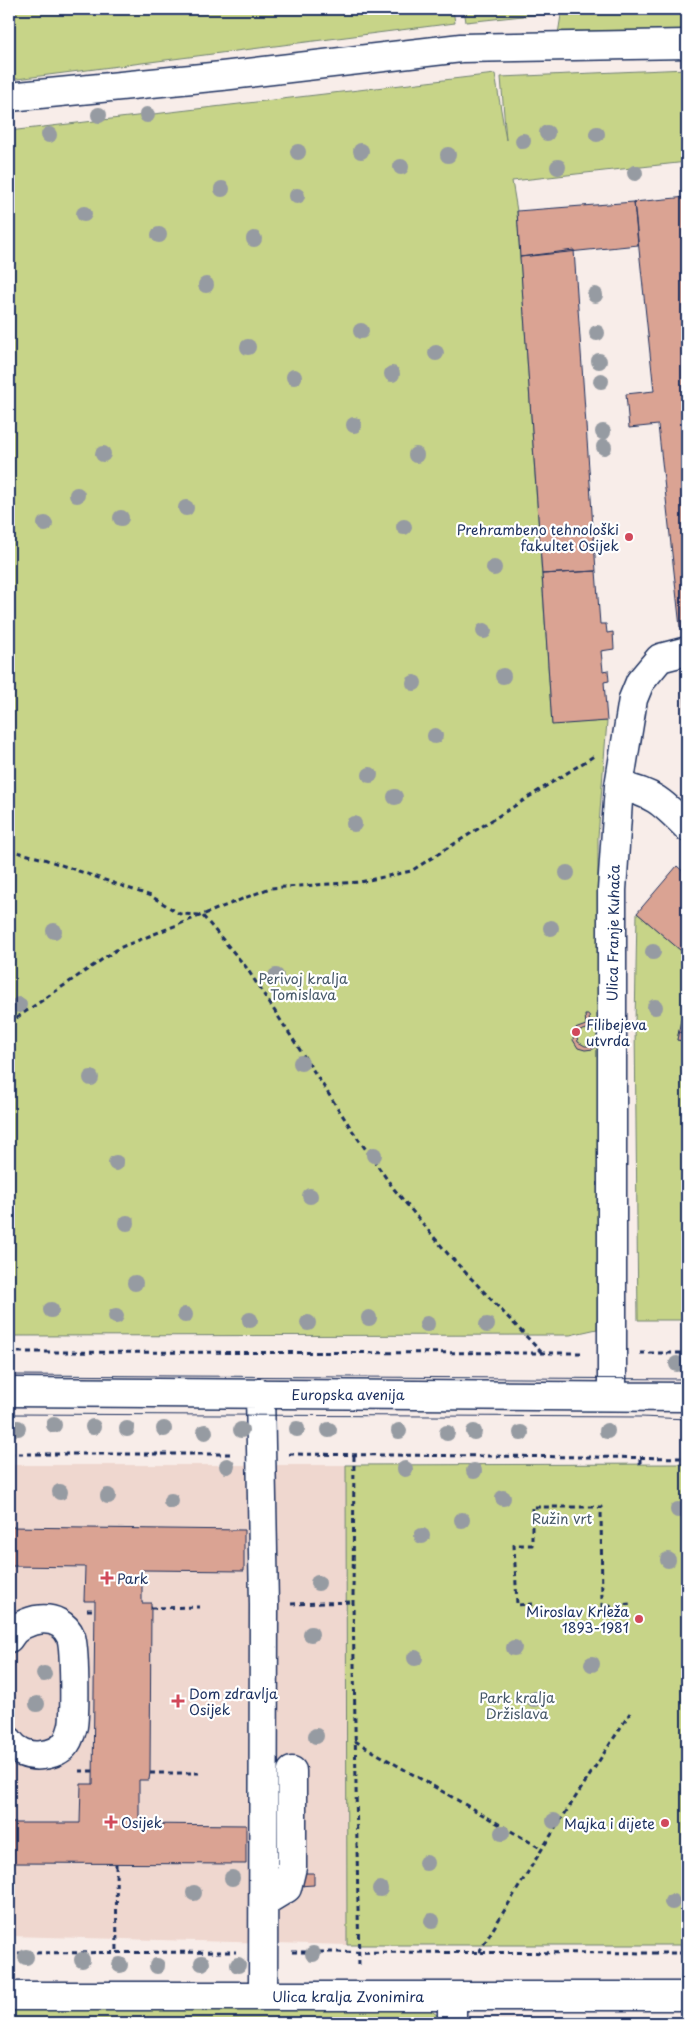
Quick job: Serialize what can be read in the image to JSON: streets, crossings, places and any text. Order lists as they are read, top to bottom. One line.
{"streets":{"street":["Ulica Franje Kuhača","Europska avenija","Ulica kralja Zvonimira"]},"crossings":[["Ulica Franje Kuhača","Europska avenija"]],"parks":["Perivoj kralja Tomislava","Ružin vrt","Park kralja Držislava"],"places":{"other":["Prehrambeno tehnološki fakultet Osijek","Filibejeva utvrda","Miroslav Krleža 1893-1981","Majka i dijete"],"health":["Park","Dom zdravlja Osijek","Osijek"]}}
